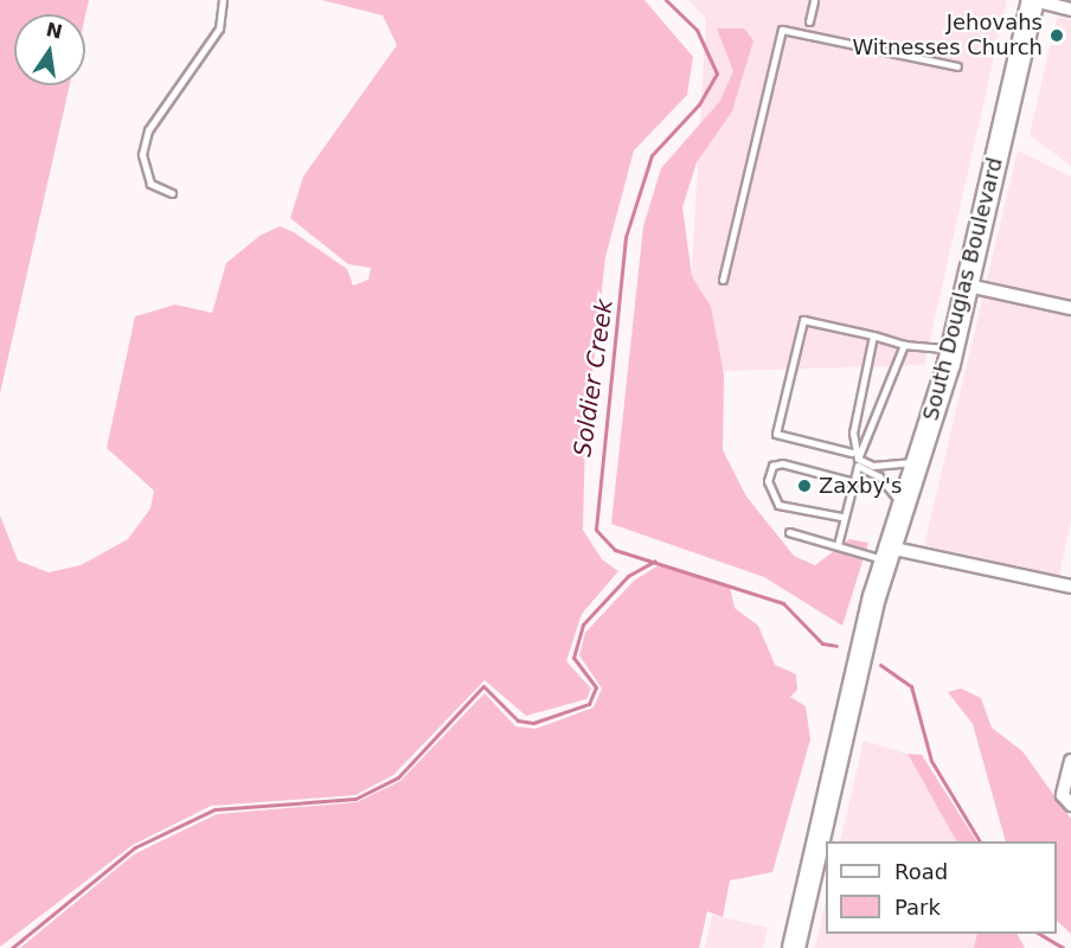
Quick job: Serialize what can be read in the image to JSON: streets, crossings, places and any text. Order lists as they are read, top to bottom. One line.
{"streets":{"main road":["South Douglas Boulevard"]},"water":["Soldier Creek"],"places":["Jehovahs Witnesses Church","Zaxby's"],"legend":["Road","Park"],"north":"top"}
